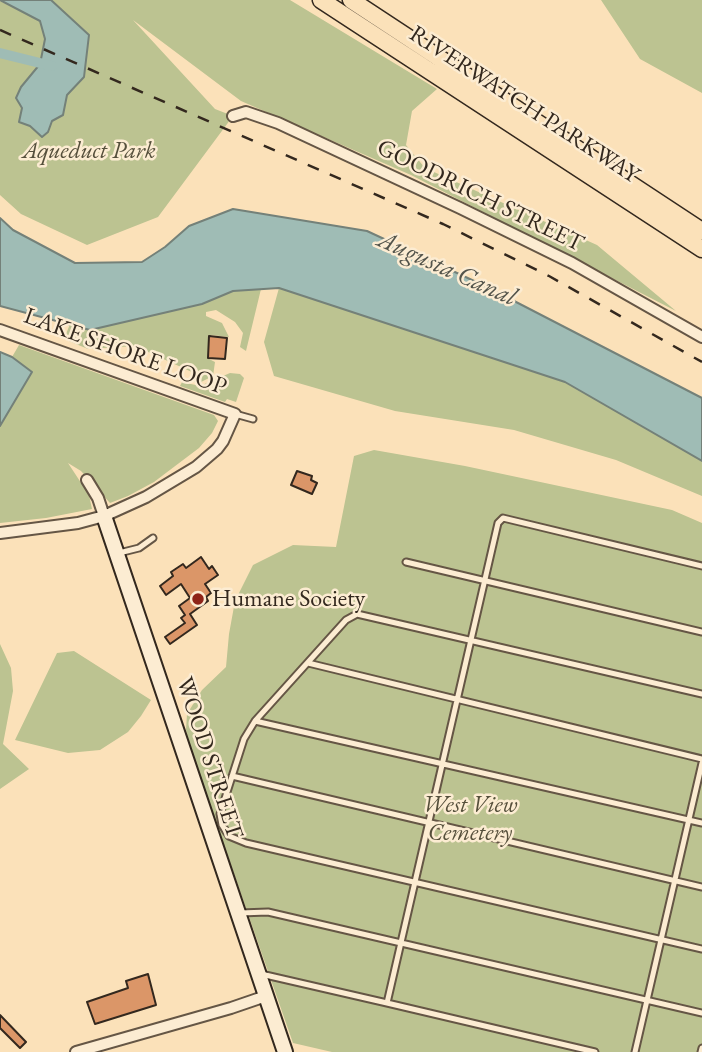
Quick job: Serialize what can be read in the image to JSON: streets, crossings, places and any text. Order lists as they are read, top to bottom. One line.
{"streets":{"main road":["RIVERWATCH PARKWAY"],"street":["GOODRICH STREET","LAKE SHORE LOOP","WOOD STREET"]},"water":["Augusta Canal"],"parks":["Aqueduct Park","West View Cemetery"],"places":["Humane Society"]}
